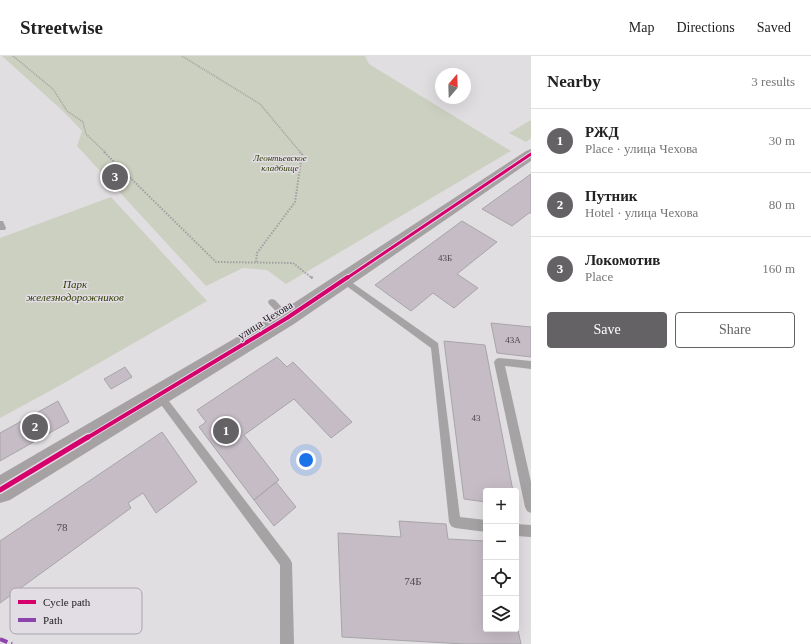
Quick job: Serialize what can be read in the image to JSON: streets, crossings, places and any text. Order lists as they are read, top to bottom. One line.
{"streets":{"street":["улица Чехова"]},"parks":["Леонтьевское кладбище","Парк железнодорожников"],"house_numbers":["43Б","43А","43","78","74Б"],"legend":["Cycle path","Path"],"north":"top","page":{"header":"Streetwise","nav":["Map","Directions","Saved"],"heading":["Nearby","3 results"],"list":[{"mark":"1","name":"РЖД","note":"Place · улица Чехова","value":"30 m"},{"mark":"2","name":"Путник","note":"Hotel · улица Чехова","value":"80 m"},{"mark":"3","name":"Локомотив","note":"Place","value":"160 m"}],"pins":["3","2","1"],"buttons":["Save","Share"],"map_buttons":["+","−"]}}
